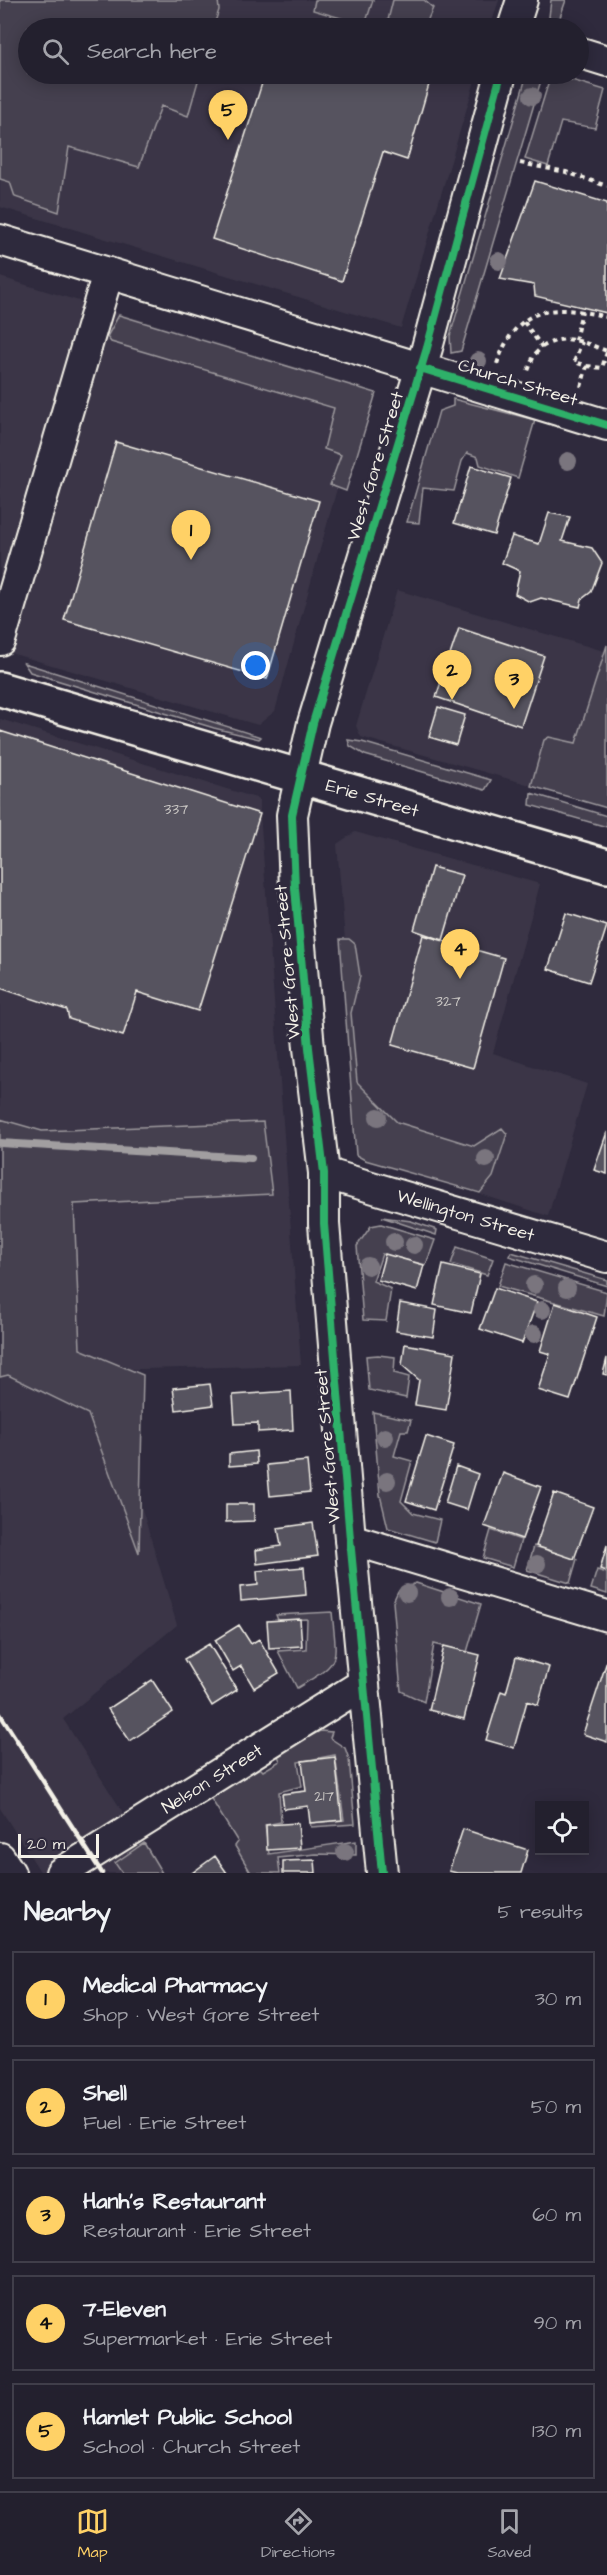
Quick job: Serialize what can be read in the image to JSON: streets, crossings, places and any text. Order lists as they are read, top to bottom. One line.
{"streets":{"main road":["Erie Street"],"street":["Church Street","West Gore Street","Wellington Street","Nelson Street"]},"crossings":[["Church Street","West Gore Street"],["West Gore Street","Erie Street"],["West Gore Street","Wellington Street"],["West Gore Street","Nelson Street"]],"house_numbers":["337","327","217"],"scale_bar":"20 m","page":{"search":"Search here","pins":["5","1","2","3","4"],"scale":"20 m","heading":["Nearby","5 results"],"list":[{"mark":"1","name":"Medical Pharmacy","note":"Shop · West Gore Street","value":"30 m"},{"mark":"2","name":"Shell","note":"Fuel · Erie Street","value":"50 m"},{"mark":"3","name":"Hanh's Restaurant","note":"Restaurant · Erie Street","value":"60 m"},{"mark":"4","name":"7-Eleven","note":"Supermarket · Erie Street","value":"90 m"},{"mark":"5","name":"Hamlet Public School","note":"School · Church Street","value":"130 m"}],"nav":["Map","Directions","Saved"]}}
